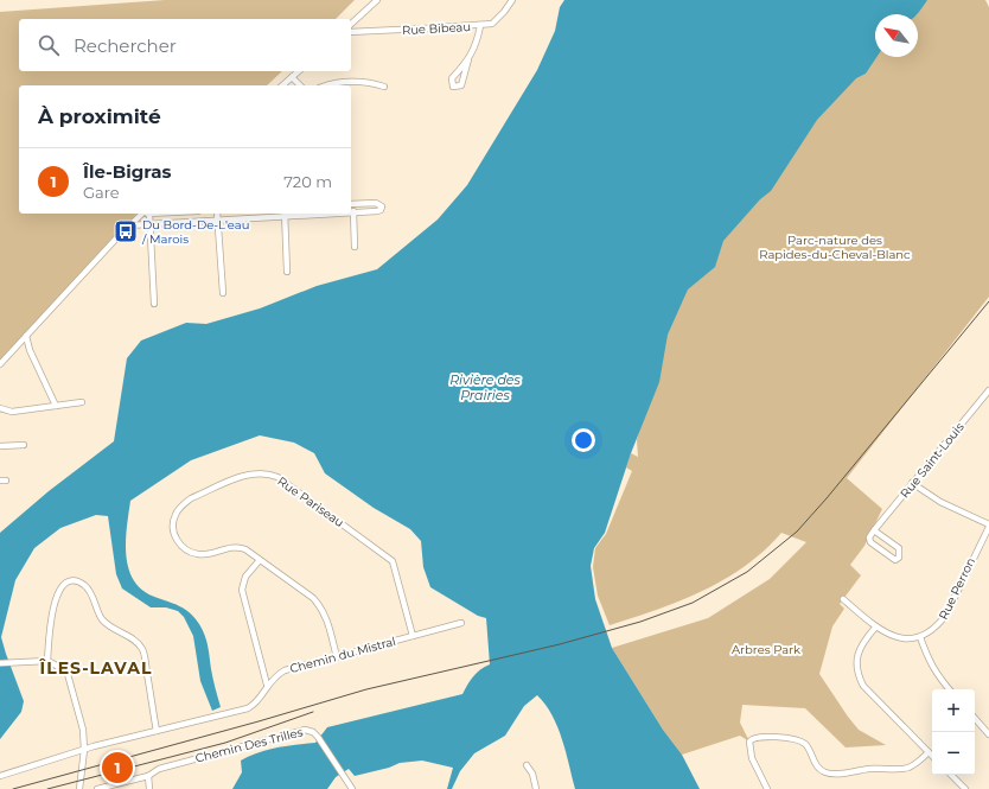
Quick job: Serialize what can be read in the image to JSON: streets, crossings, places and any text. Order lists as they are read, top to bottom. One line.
{"streets":{"street":["Rue Bibeau","Rue Saint-Louis","Rue Pariseau","Rue Perron","Chemin du Mistral","Chemin Des Trilles"]},"crossings":[["Rue Pariseau","Chemin du Mistral"]],"districts":["ÎLES-LAVAL"],"water":["Rivière des Prairies"],"parks":["Parc-nature des Rapides-du-Cheval-Blanc","Arbres Park"],"places":{"bus stop":["Du Bord-De-L'eau / Marois"]},"north":"top left","page":{"search":"Rechercher","heading":"À proximité","list":[{"mark":"1","name":"Île-Bigras","note":"Gare","value":"720 m"}],"map_buttons":["+","−"],"pins":"1"}}
